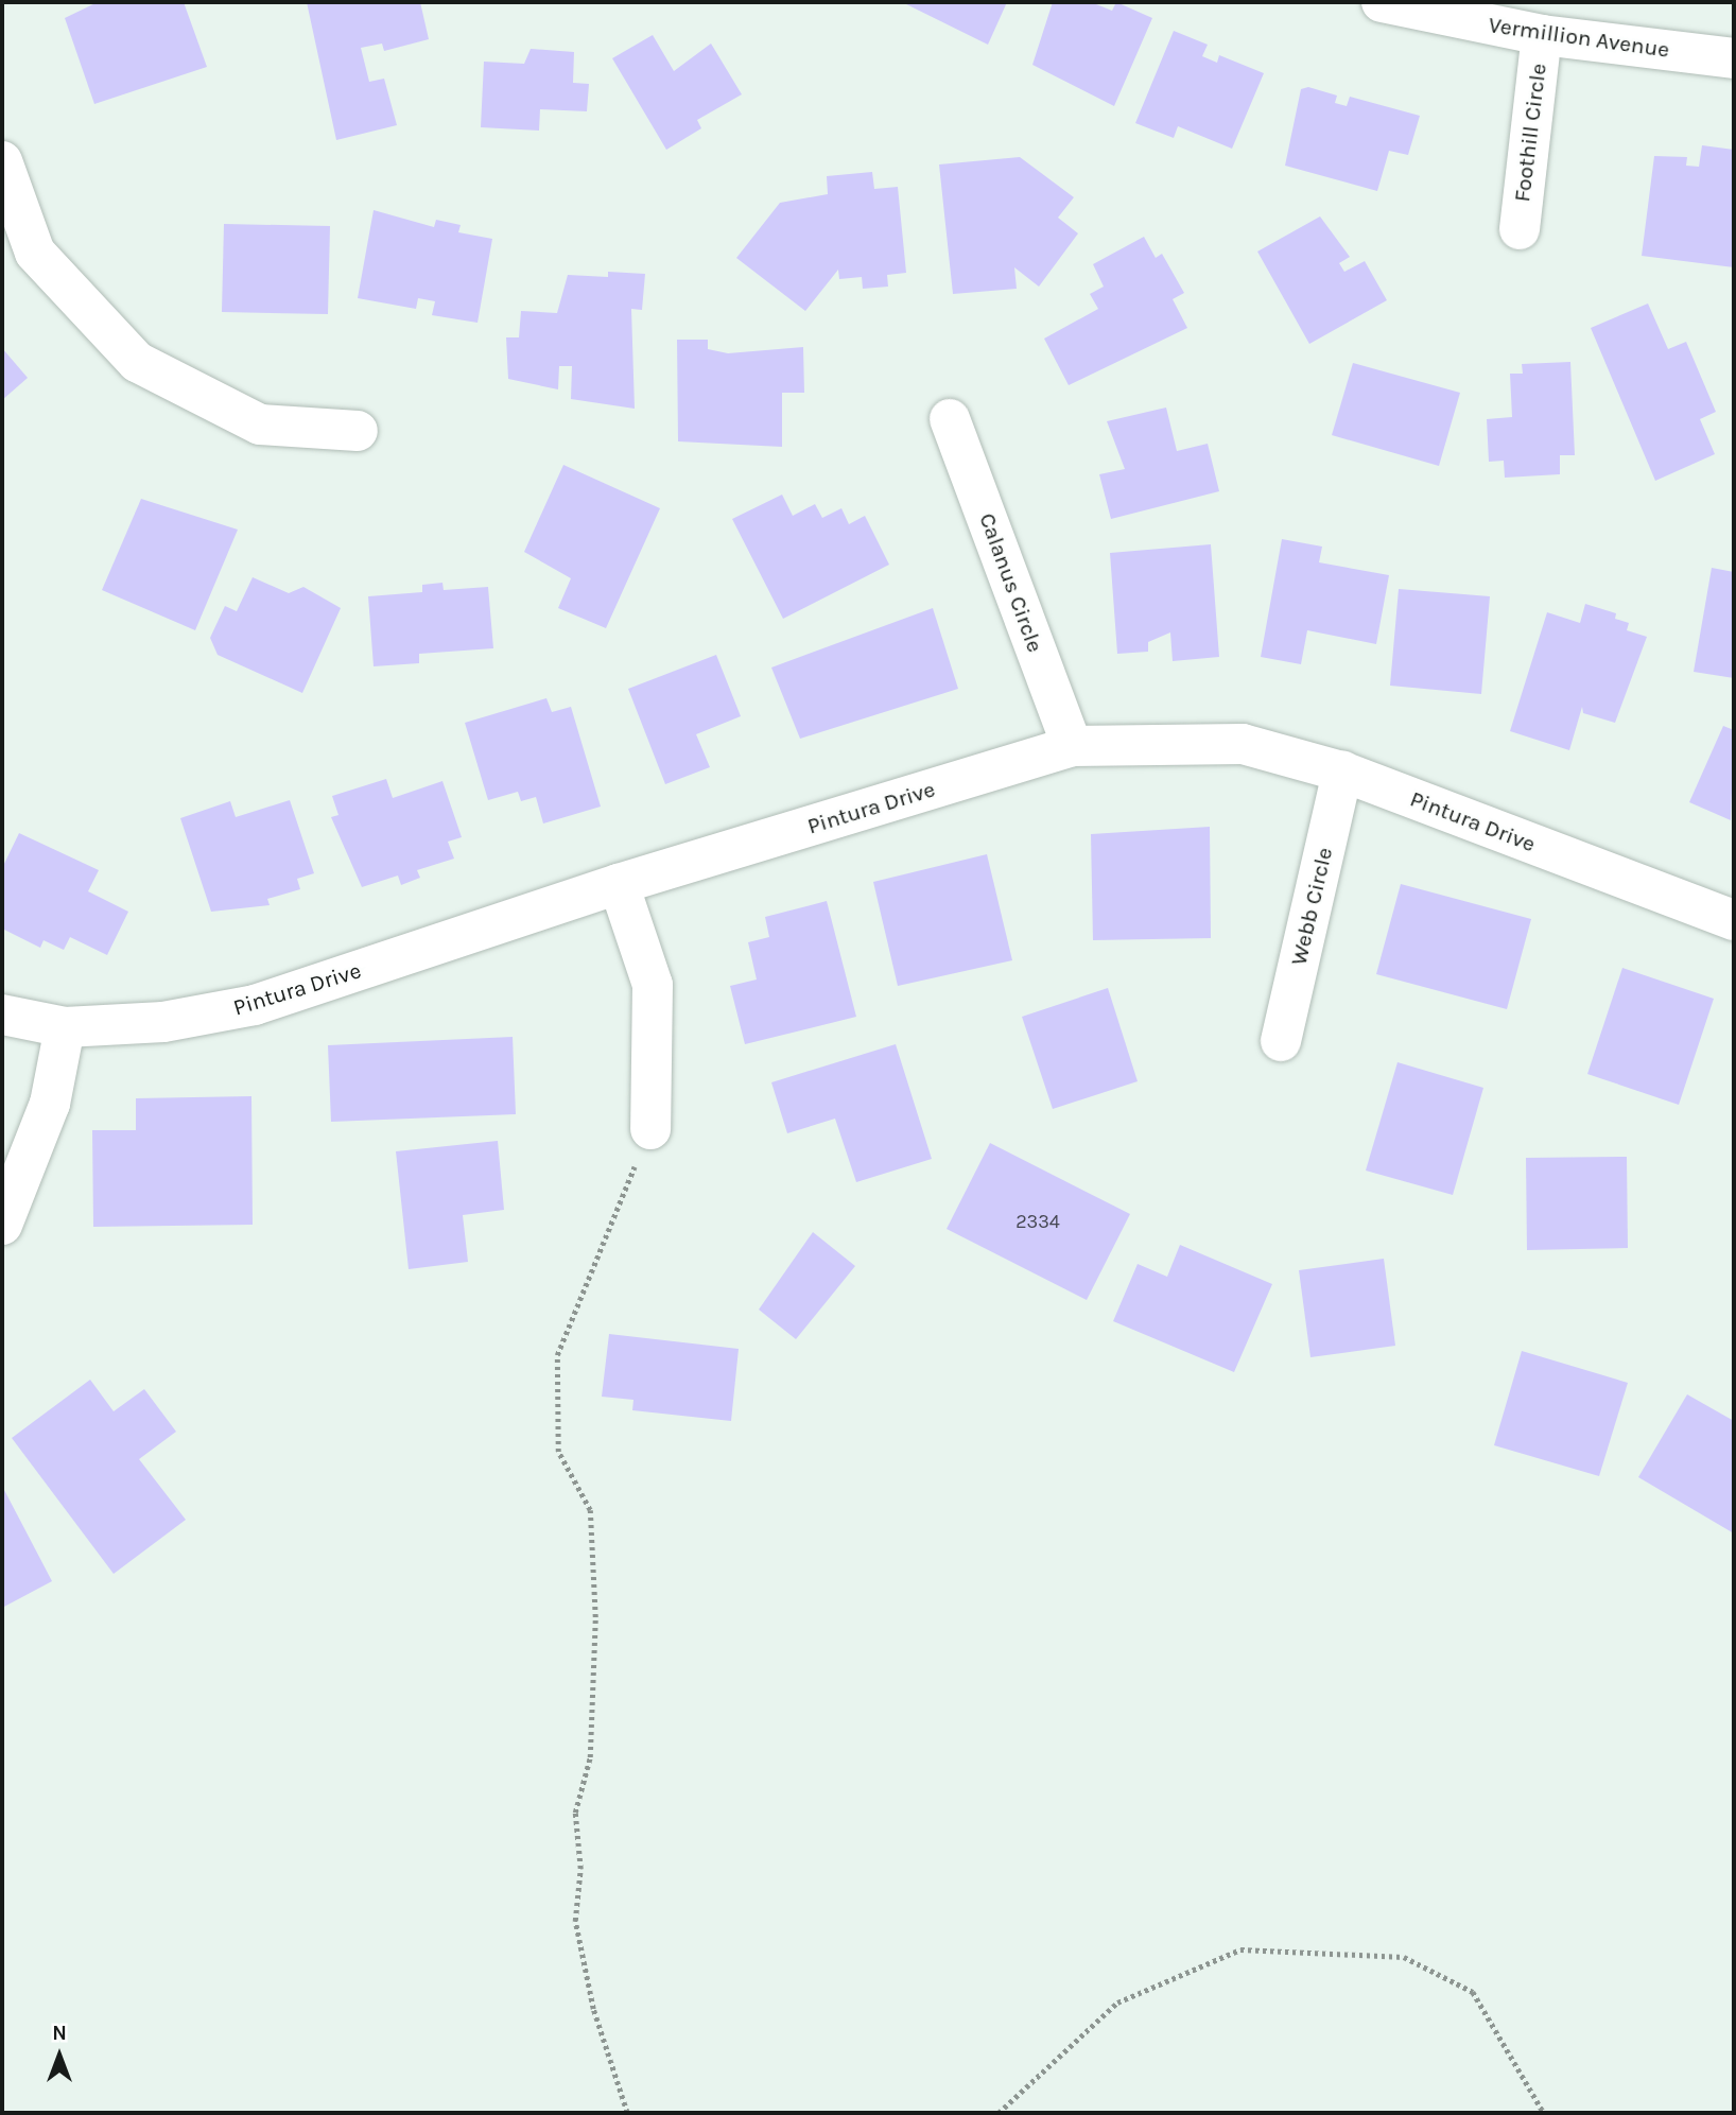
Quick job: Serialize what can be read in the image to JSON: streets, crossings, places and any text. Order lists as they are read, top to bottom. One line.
{"streets":{"street":["Vermillion Avenue","Foothill Circle","Calanus Circle","Pintura Drive","Webb Circle"]},"crossings":[["Vermillion Avenue","Foothill Circle"],["Calanus Circle","Pintura Drive"],["Pintura Drive","Webb Circle"]],"house_numbers":["2334"],"north":"top"}
